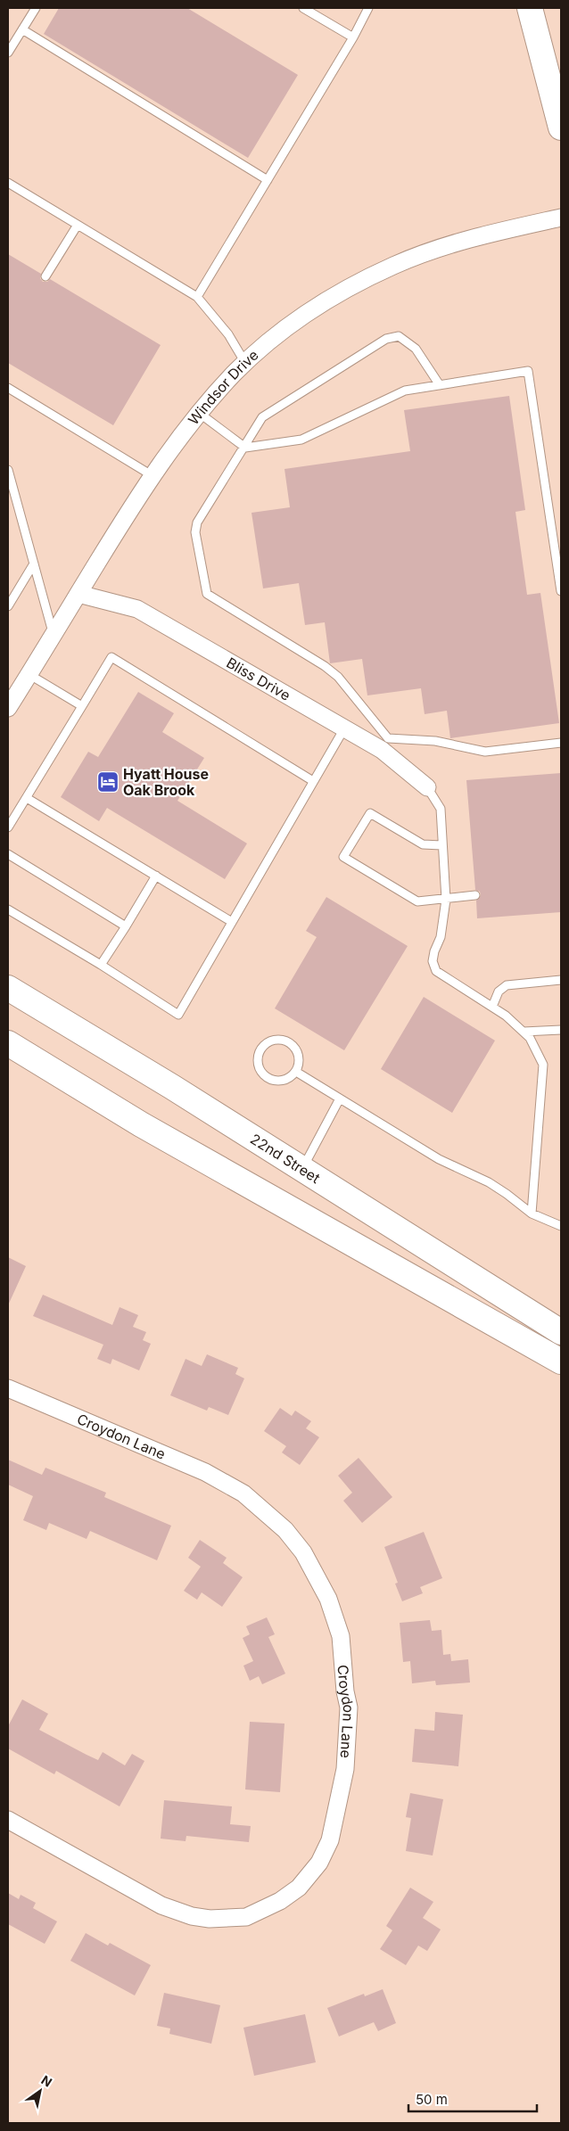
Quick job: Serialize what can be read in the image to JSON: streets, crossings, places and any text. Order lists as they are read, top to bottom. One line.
{"streets":{"main road":["22nd Street"],"street":["Windsor Drive","Bliss Drive","Croydon Lane"]},"crossings":[["Windsor Drive","Bliss Drive"]],"places":{"hotel":["Hyatt House Oak Brook"]},"scale_bar":"50 m","north":"top right"}
